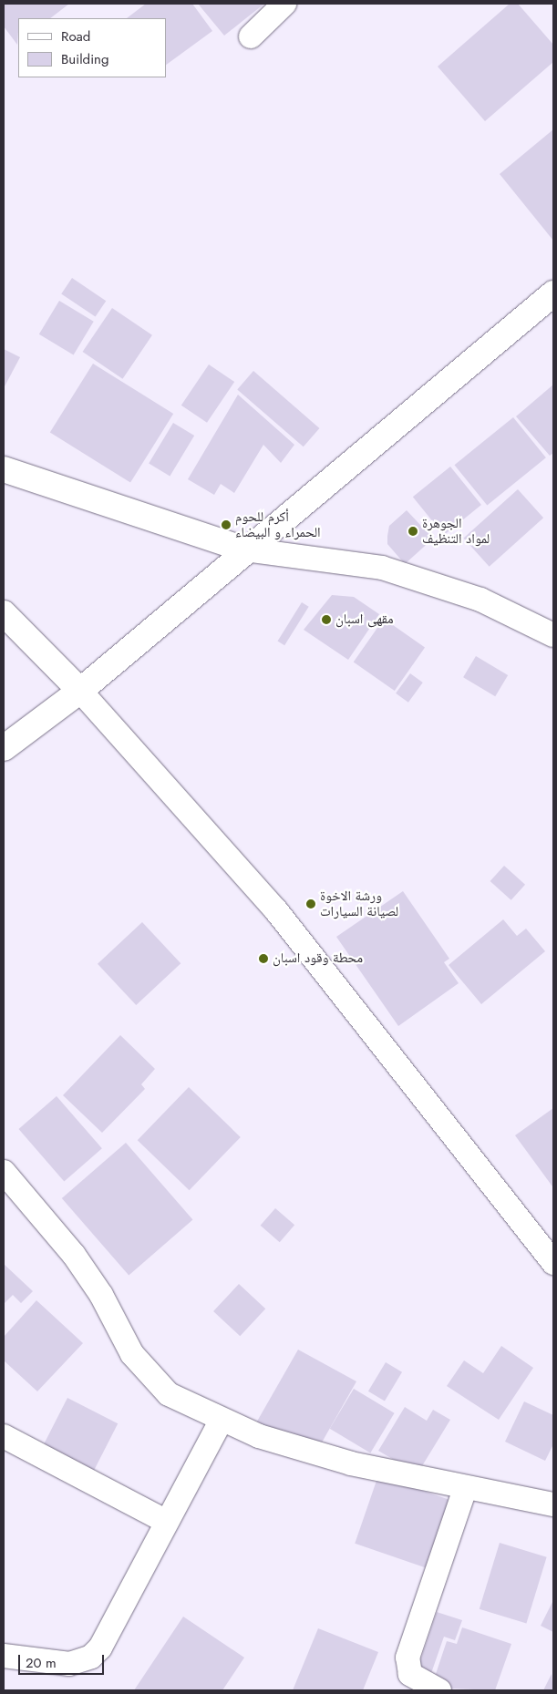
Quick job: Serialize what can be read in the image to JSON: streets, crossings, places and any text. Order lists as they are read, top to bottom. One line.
{"places":["أكرم للحوم الحمراء و البيضاء","الجوهرة لمواد التنظيف","مقهى اسبان","ورشة الاخوة لصيانة السيارات","محطة وقود اسبان"],"legend":["Road","Building"],"scale_bar":"20 m"}
